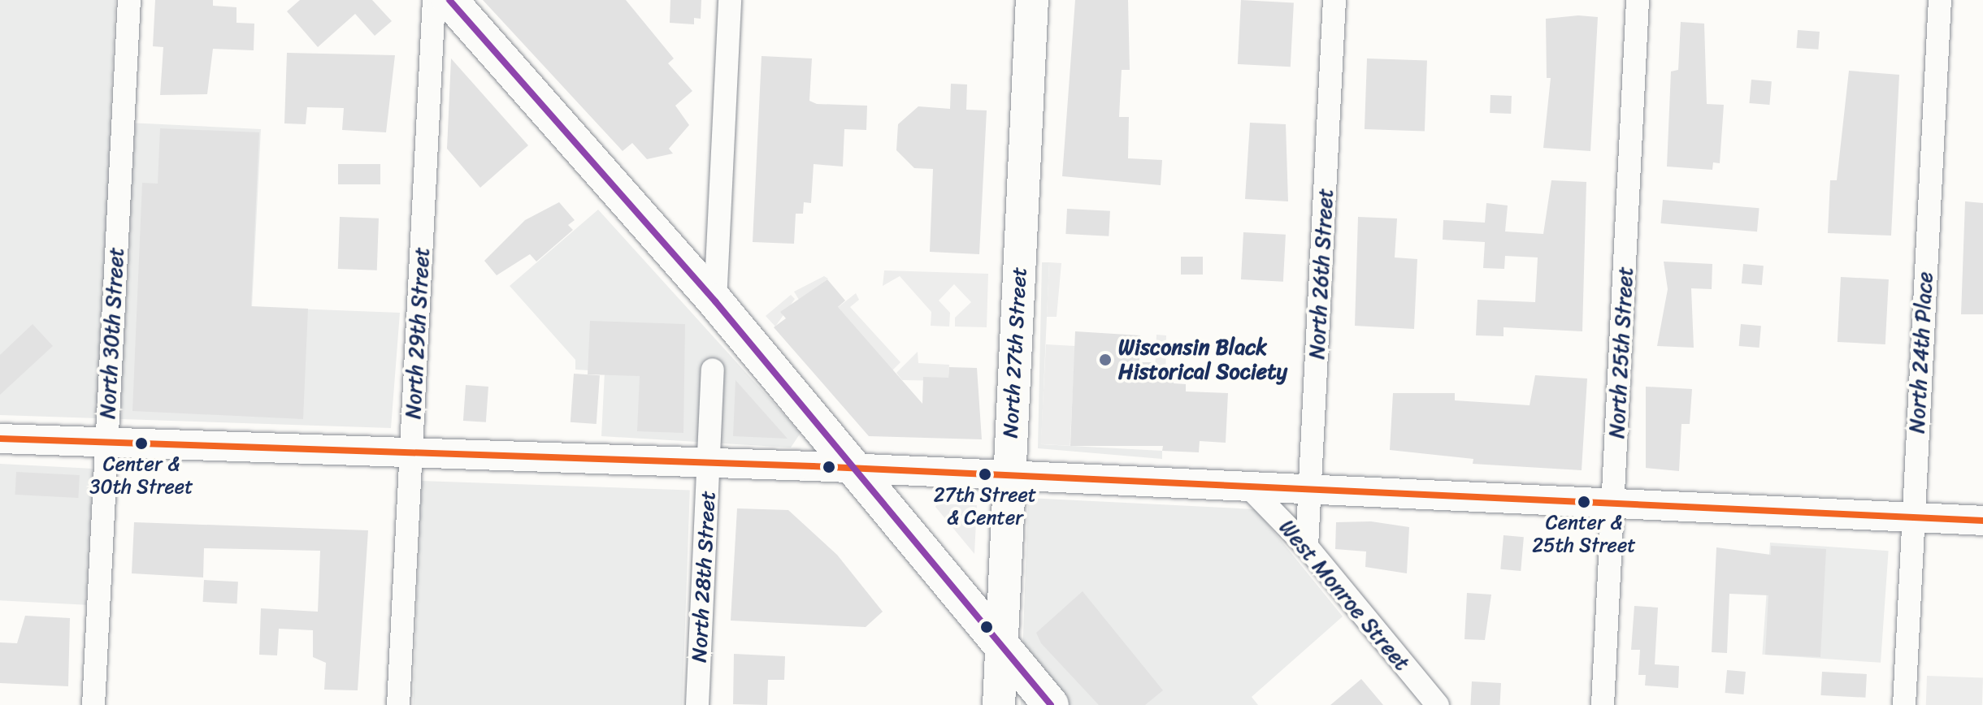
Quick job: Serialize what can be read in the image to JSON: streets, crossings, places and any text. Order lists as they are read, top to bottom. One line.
{"streets":{"main road":["North 27th Street"],"street":["North 26th Street","North 30th Street","North 29th Street","North 25th Street","North 24th Place","North 28th Street","West Monroe Street"]},"crossings":[["North 26th Street","West Monroe Street"]],"places":["Wisconsin Black Historical Society","Center & 30th Street","27th Street & Center","Center & 25th Street"]}
